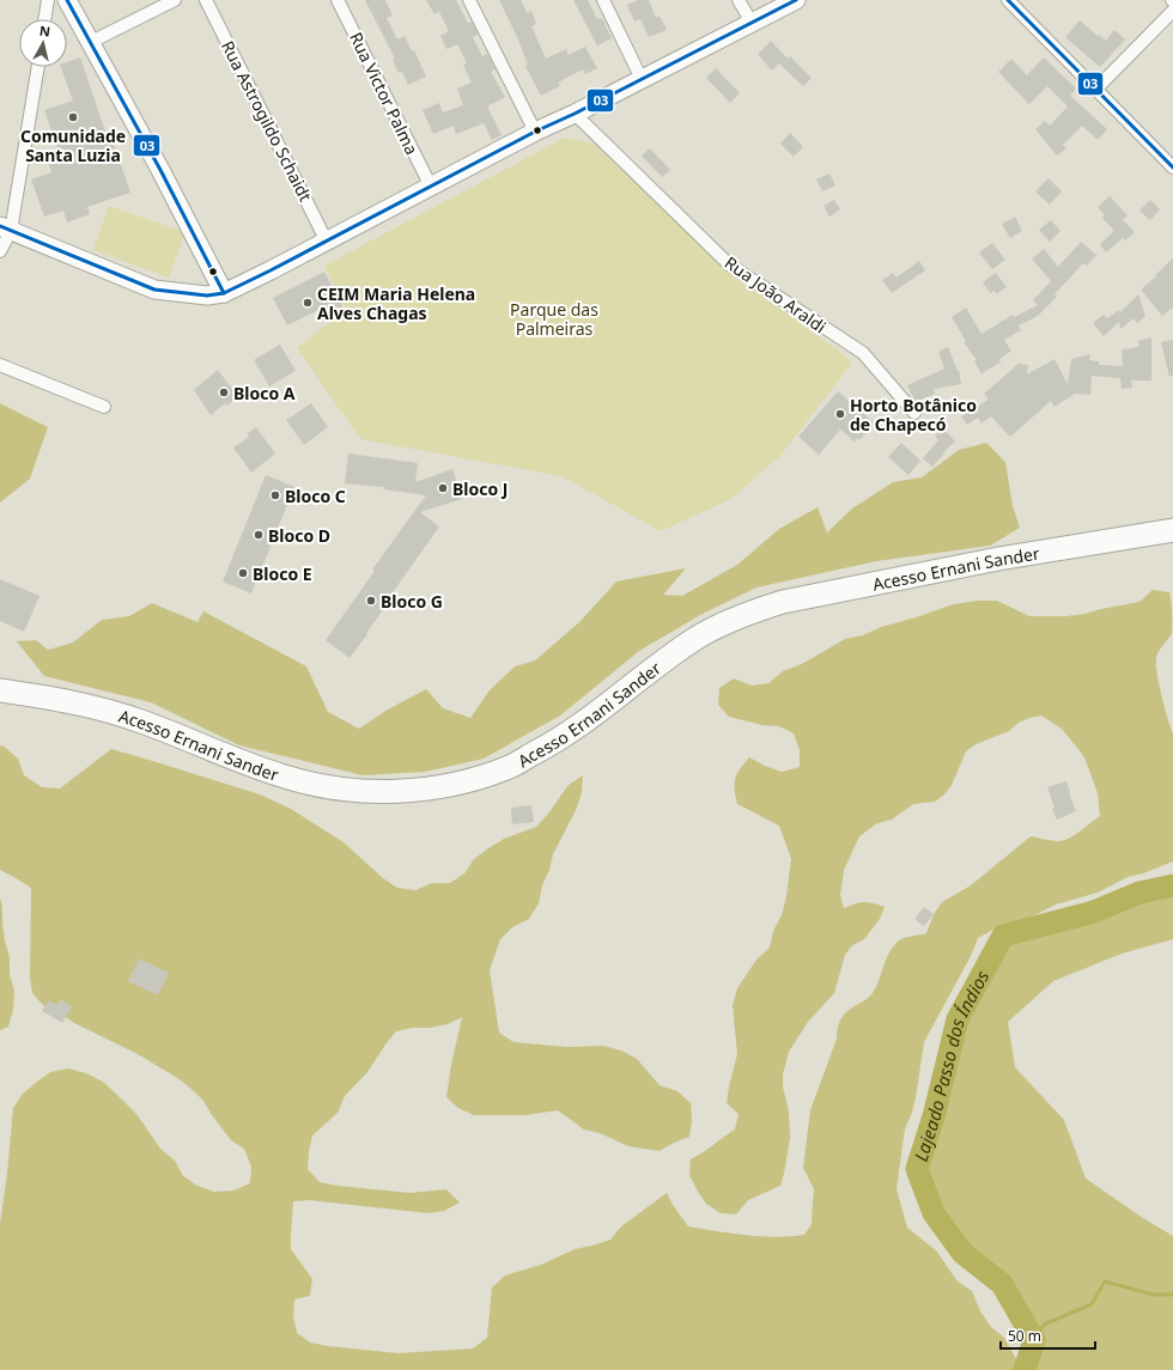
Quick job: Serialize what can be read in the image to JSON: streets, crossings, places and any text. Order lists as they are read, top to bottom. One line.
{"streets":{"highway":["Acesso Ernani Sander"],"street":["Rua Victor Palma","Rua Astrogildo Schaidt","Rua João Araldi"]},"water":["Lajeado Passo dos Índios"],"parks":["Parque das Palmeiras"],"places":["Comunidade Santa Luzia","CEIM Maria Helena Alves Chagas","Bloco A","Horto Botânico de Chapecó","Bloco J","Bloco C","Bloco D","Bloco E","Bloco G"],"lines":["transit line 03"],"scale_bar":"50 m","north":"top"}
